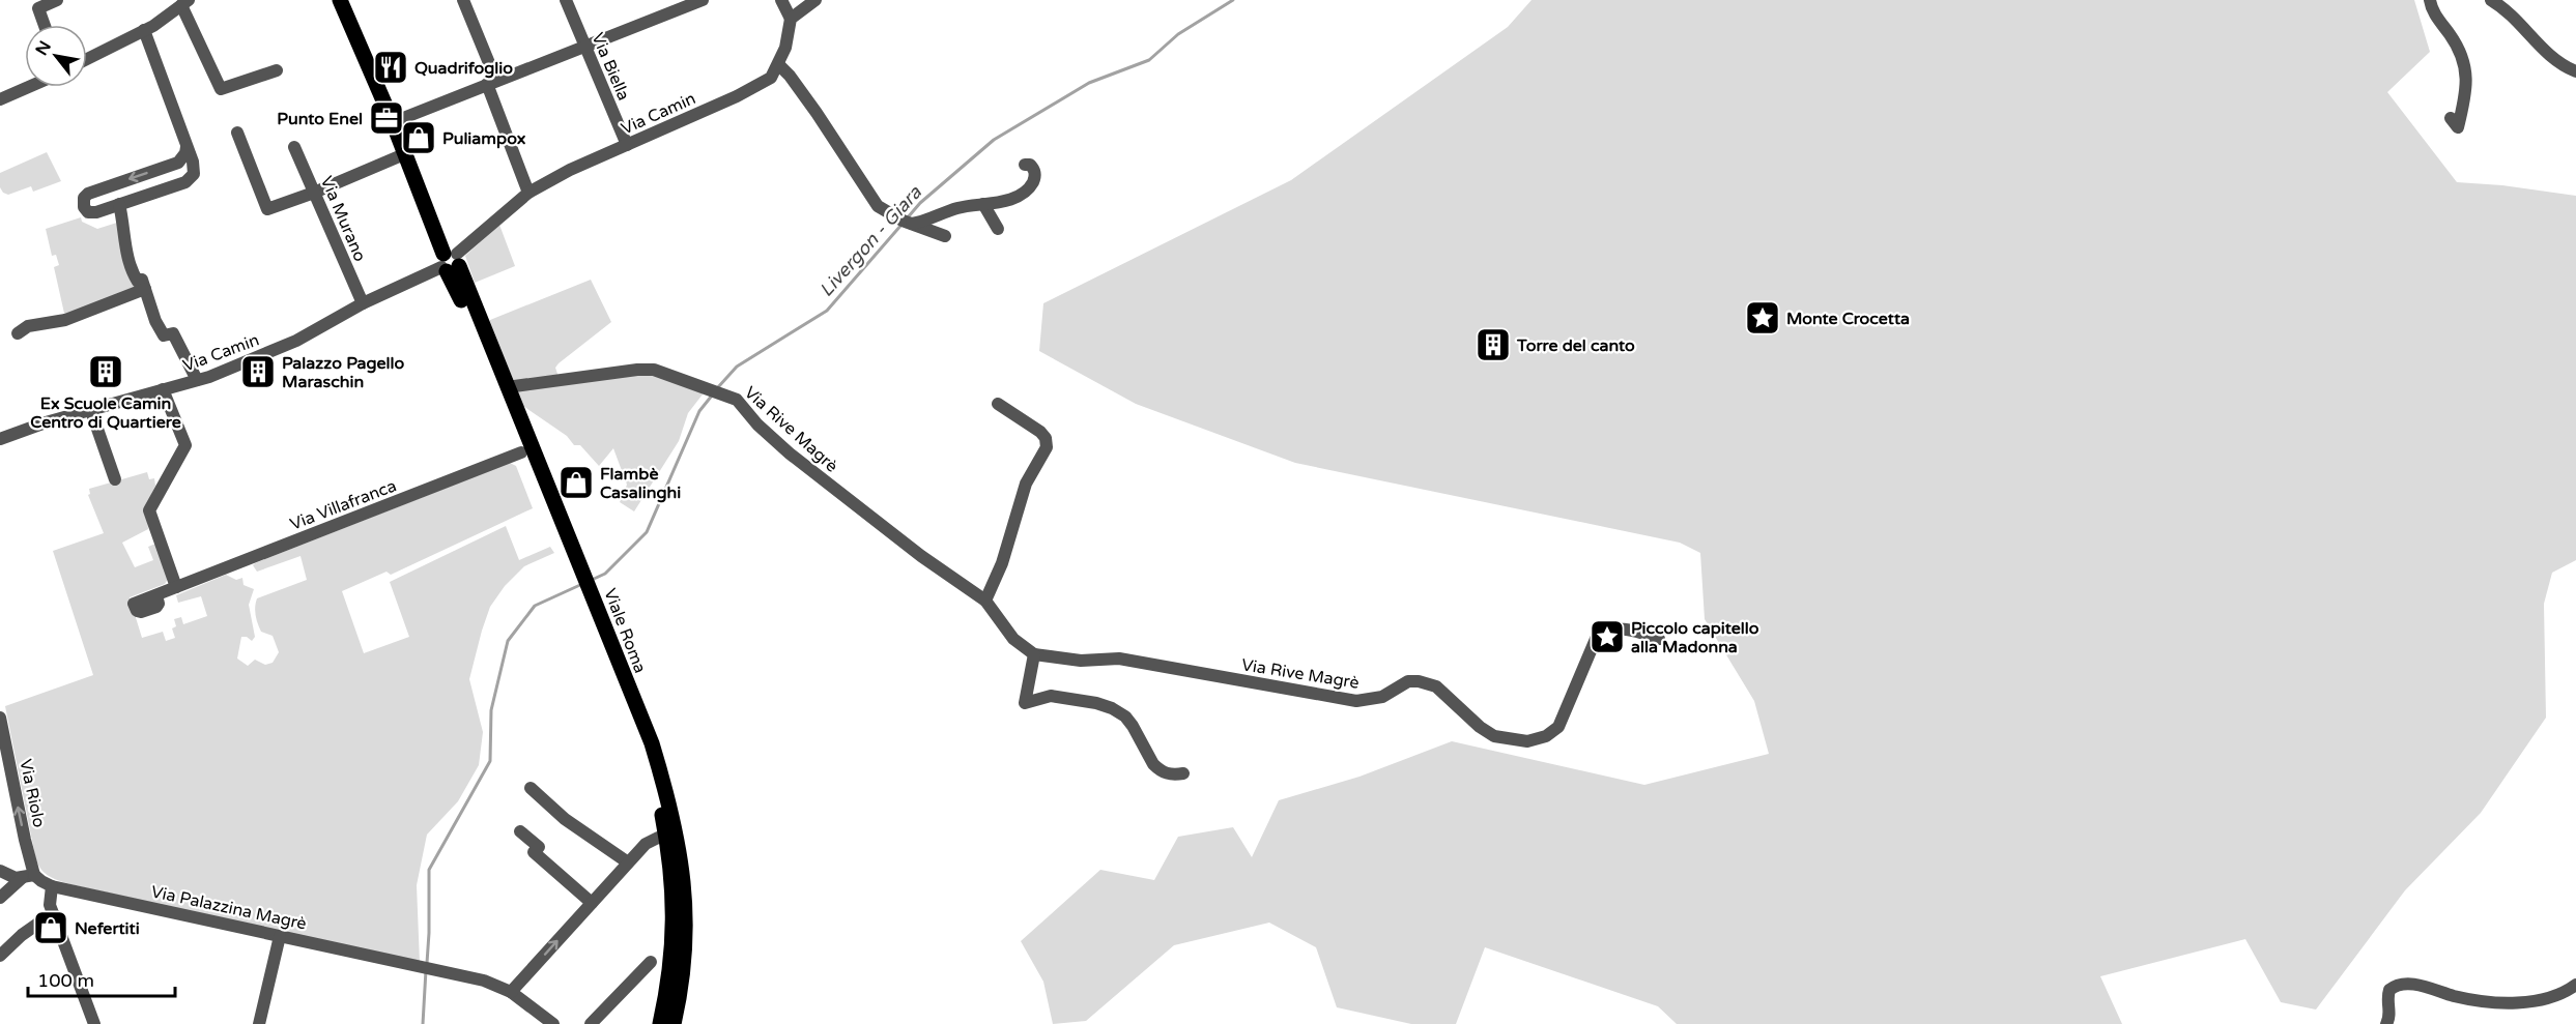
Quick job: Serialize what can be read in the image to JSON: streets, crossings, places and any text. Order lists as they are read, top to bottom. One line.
{"streets":{"main road":["Viale Roma"],"street":["Via Biella","Via Camin","Via Murano","Via Rive Magrè","Via Villafranca","Via Riolo","Via Palazzina Magrè"]},"crossings":[["Via Biella","Via Camin"],["Via Camin","Via Murano"],["Via Camin","Viale Roma"],["Via Rive Magrè","Viale Roma"],["Via Villafranca","Viale Roma"],["Via Riolo","Via Palazzina Magrè"]],"one_way":["Via Riolo"],"water":["Livergon - Giara"],"places":{"restaurant":["Quadrifoglio"],"office":["Punto Enel"],"shop":["Puliampox","Flambè Casalinghi","Nefertiti"],"place":["Monte Crocetta","Piccolo capitello alla Madonna"],"building":["Torre del canto","Ex Scuole Camin Centro di Quartiere","Palazzo Pagello Maraschin"]},"scale_bar":"100 m","north":"top left"}
